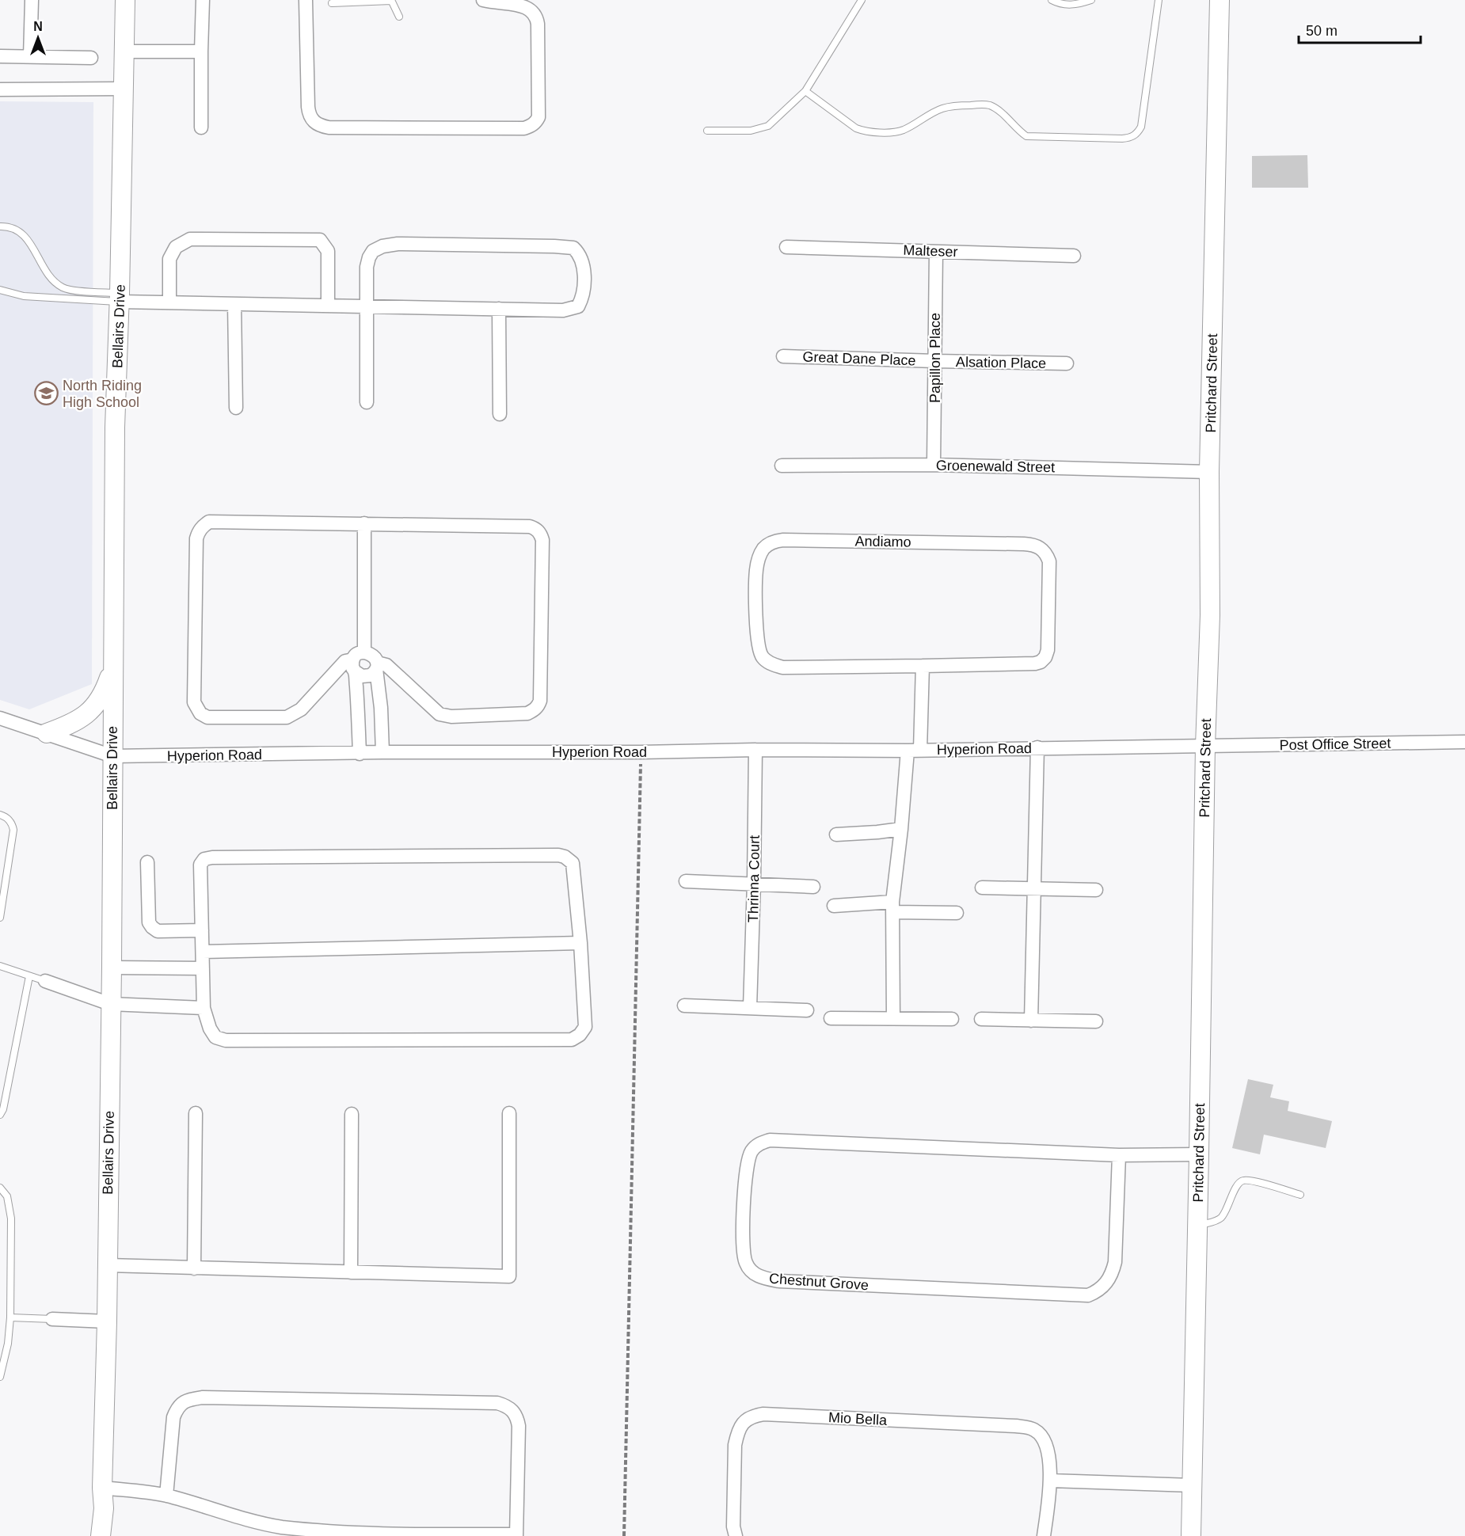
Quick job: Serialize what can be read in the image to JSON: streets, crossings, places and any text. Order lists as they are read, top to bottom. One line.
{"streets":{"street":["Malteser","Bellairs Drive","Papillon Place","Great Dane Place","Alsation Place","Pritchard Street","Groenewald Street","Andiamo","Post Office Street","Hyperion Road","Thrinna Court","Chestnut Grove","Mio Bella"]},"crossings":[["Malteser","Papillon Place"],["Bellairs Drive","Hyperion Road"],["Papillon Place","Great Dane Place"],["Papillon Place","Alsation Place"],["Papillon Place","Groenewald Street"],["Great Dane Place","Alsation Place"],["Pritchard Street","Groenewald Street"],["Pritchard Street","Post Office Street"],["Pritchard Street","Hyperion Road"],["Pritchard Street","Chestnut Grove"],["Post Office Street","Hyperion Road"],["Hyperion Road","Thrinna Court"]],"places":{"school or university":["North Riding High School"]},"scale_bar":"50 m","north":"top"}
